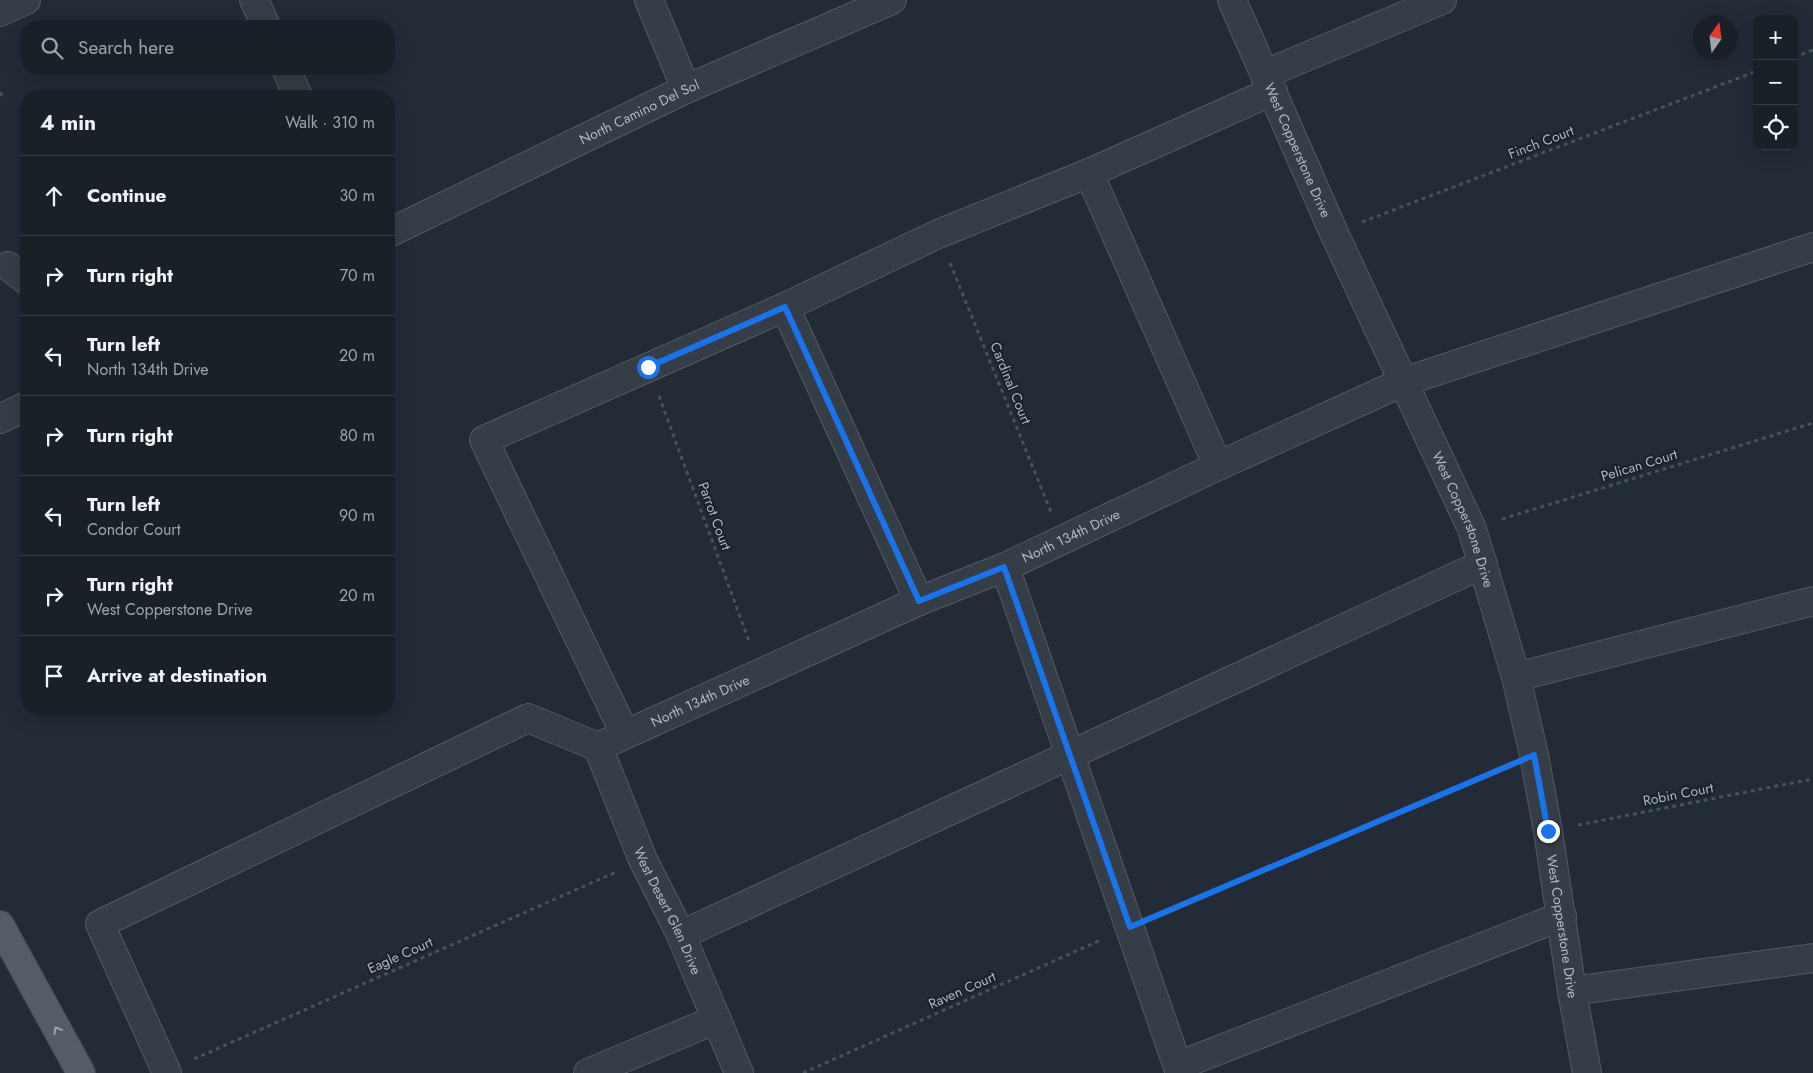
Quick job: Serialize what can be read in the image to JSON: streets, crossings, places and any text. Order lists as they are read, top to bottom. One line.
{"streets":{"street":["North Camino Del Sol","West Copperstone Drive","North 134th Drive","West Desert Glen Drive"],"path":["Finch Court","Cardinal Court","Pelican Court","Parrot Court","Robin Court","Eagle Court","Raven Court"]},"crossings":[["Finch Court","West Copperstone Drive"],["West Copperstone Drive","Pelican Court"],["West Copperstone Drive","North 134th Drive"],["West Copperstone Drive","Robin Court"],["West Copperstone Drive","Raven Court"],["Cardinal Court","North 134th Drive"],["Parrot Court","North 134th Drive"],["North 134th Drive","West Desert Glen Drive"],["West Desert Glen Drive","Eagle Court"]],"north":"top","page":{"map_buttons":["+","−"],"search":"Search here","heading":["4 min","Walk · 310 m"],"list":[["Continue","30 m"],["Turn right","70 m"],["Turn left","North 134th Drive","20 m"],["Turn right","80 m"],["Turn left","Condor Court","90 m"],["Turn right","West Copperstone Drive","20 m"],"Arrive at destination"]}}
